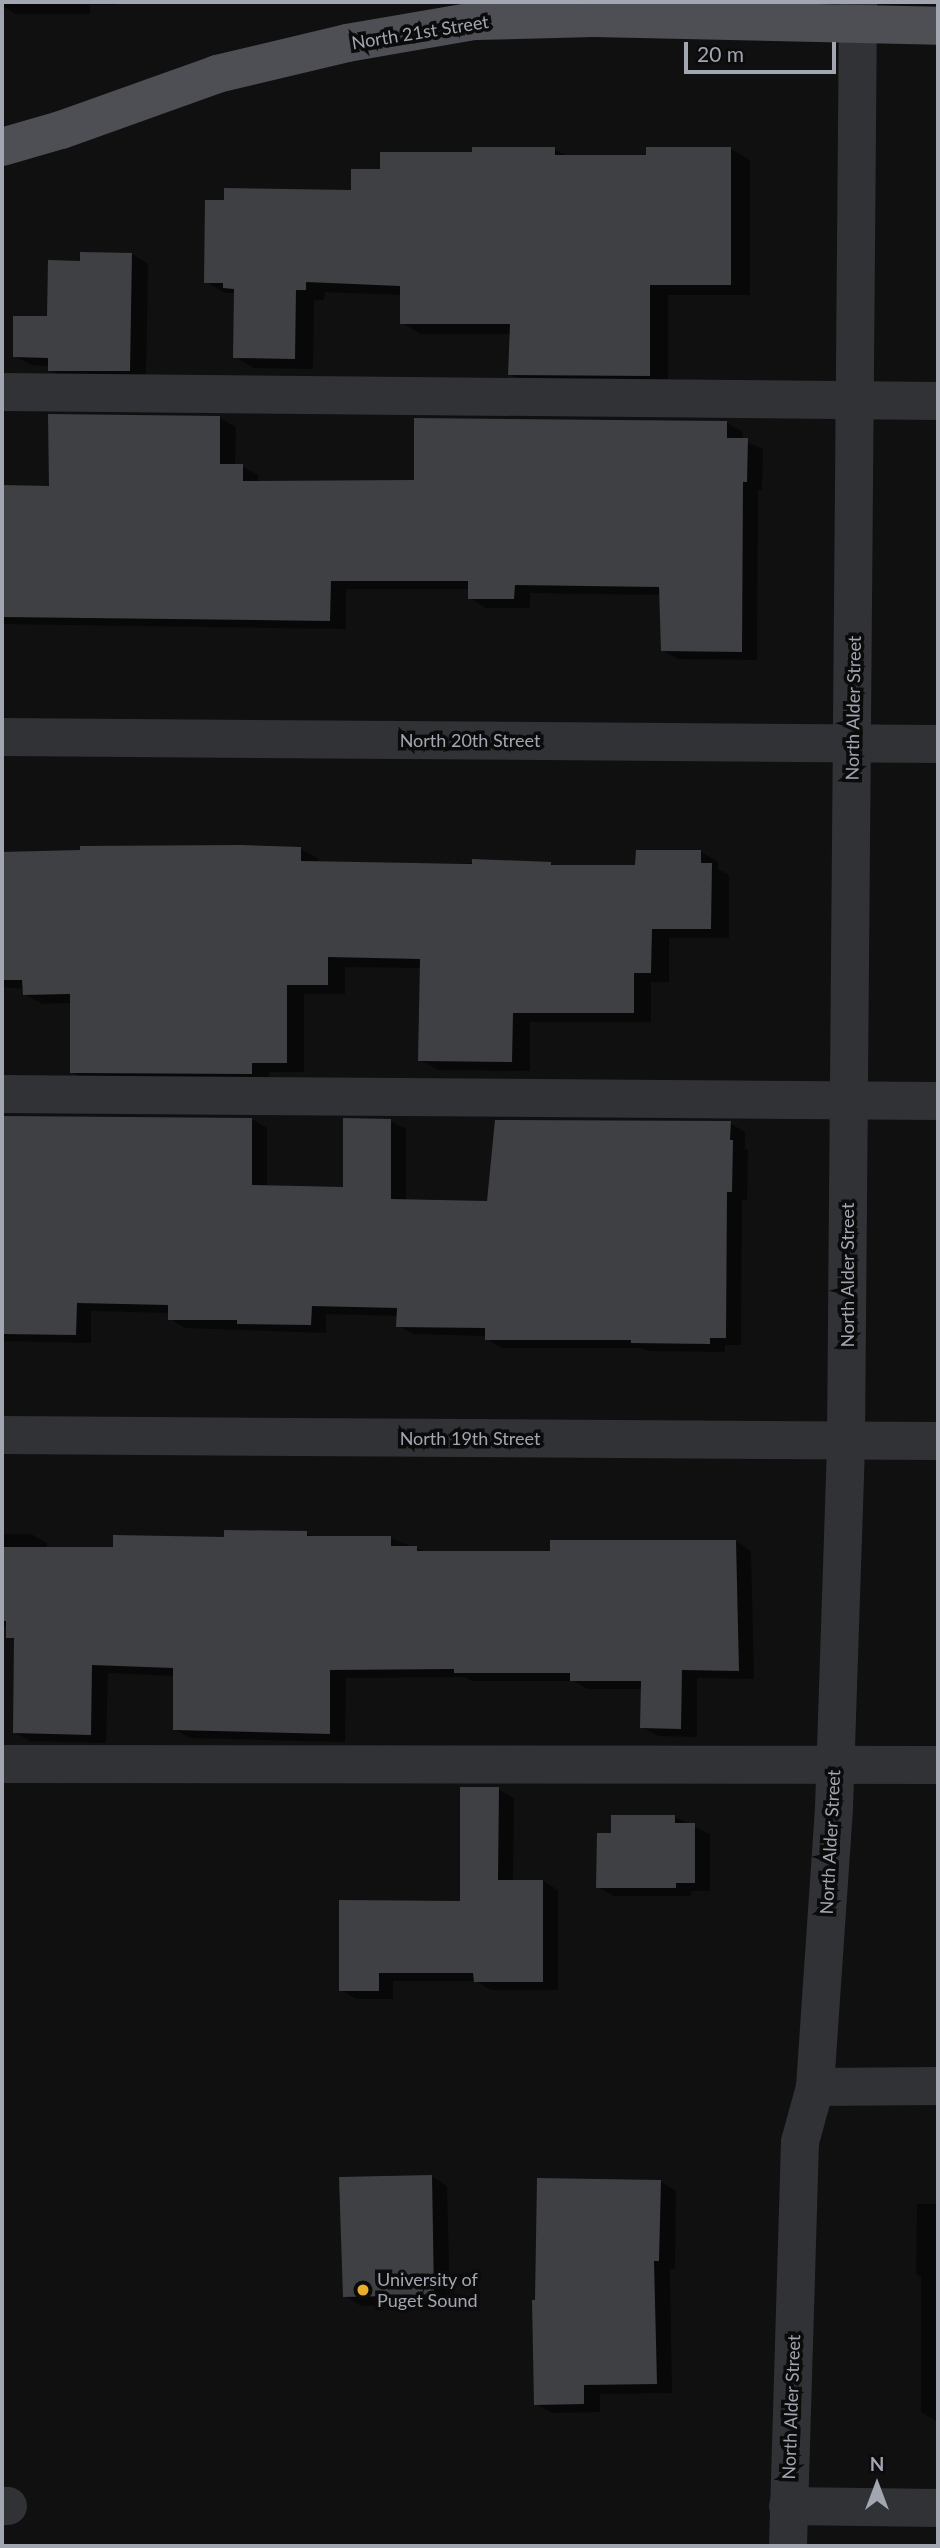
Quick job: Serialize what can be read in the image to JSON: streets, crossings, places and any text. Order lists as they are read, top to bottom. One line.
{"streets":{"main road":["North 21st Street"],"street":["North Alder Street","North 20th Street","North 19th Street"]},"crossings":[["North 21st Street","North Alder Street"],["North Alder Street","North 20th Street"],["North Alder Street","North 19th Street"]],"places":["University of Puget Sound"],"scale_bar":"20 m","north":"top"}
